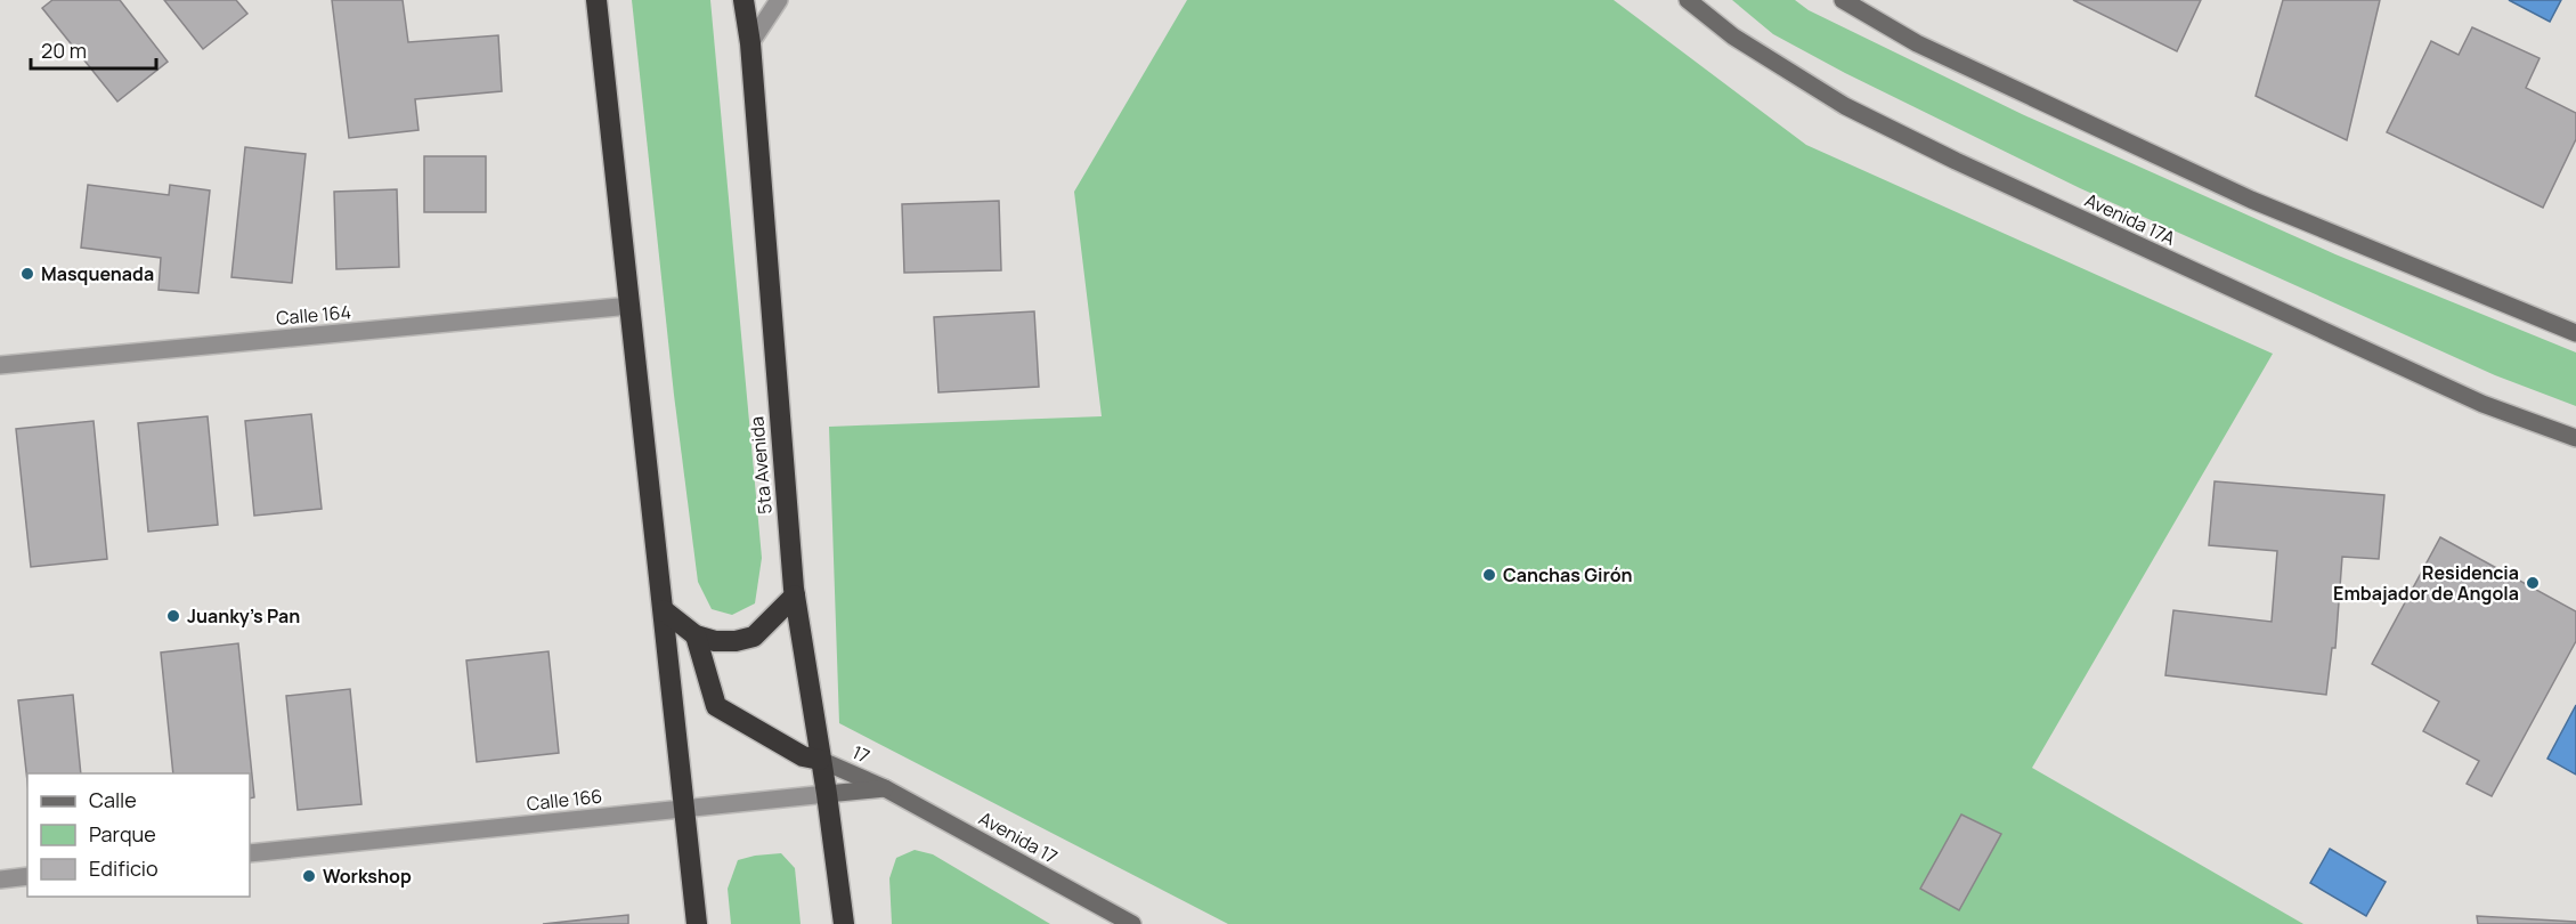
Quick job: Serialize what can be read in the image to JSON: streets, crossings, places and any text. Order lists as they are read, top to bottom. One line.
{"streets":{"highway":["5ta Avenida"],"main road":["Avenida 17A","17","Calle 166","Avenida 17"],"street":["Calle 164"]},"crossings":[["5ta Avenida","17"],["5ta Avenida","Calle 166"],["17","Calle 166"],["17","Avenida 17"],["Calle 166","Avenida 17"]],"places":["Masquenada","Canchas Girón","Residencia Embajador de Angola","Juanky's Pan","Workshop"],"legend":["Calle","Parque","Edificio"],"scale_bar":"20 m"}
